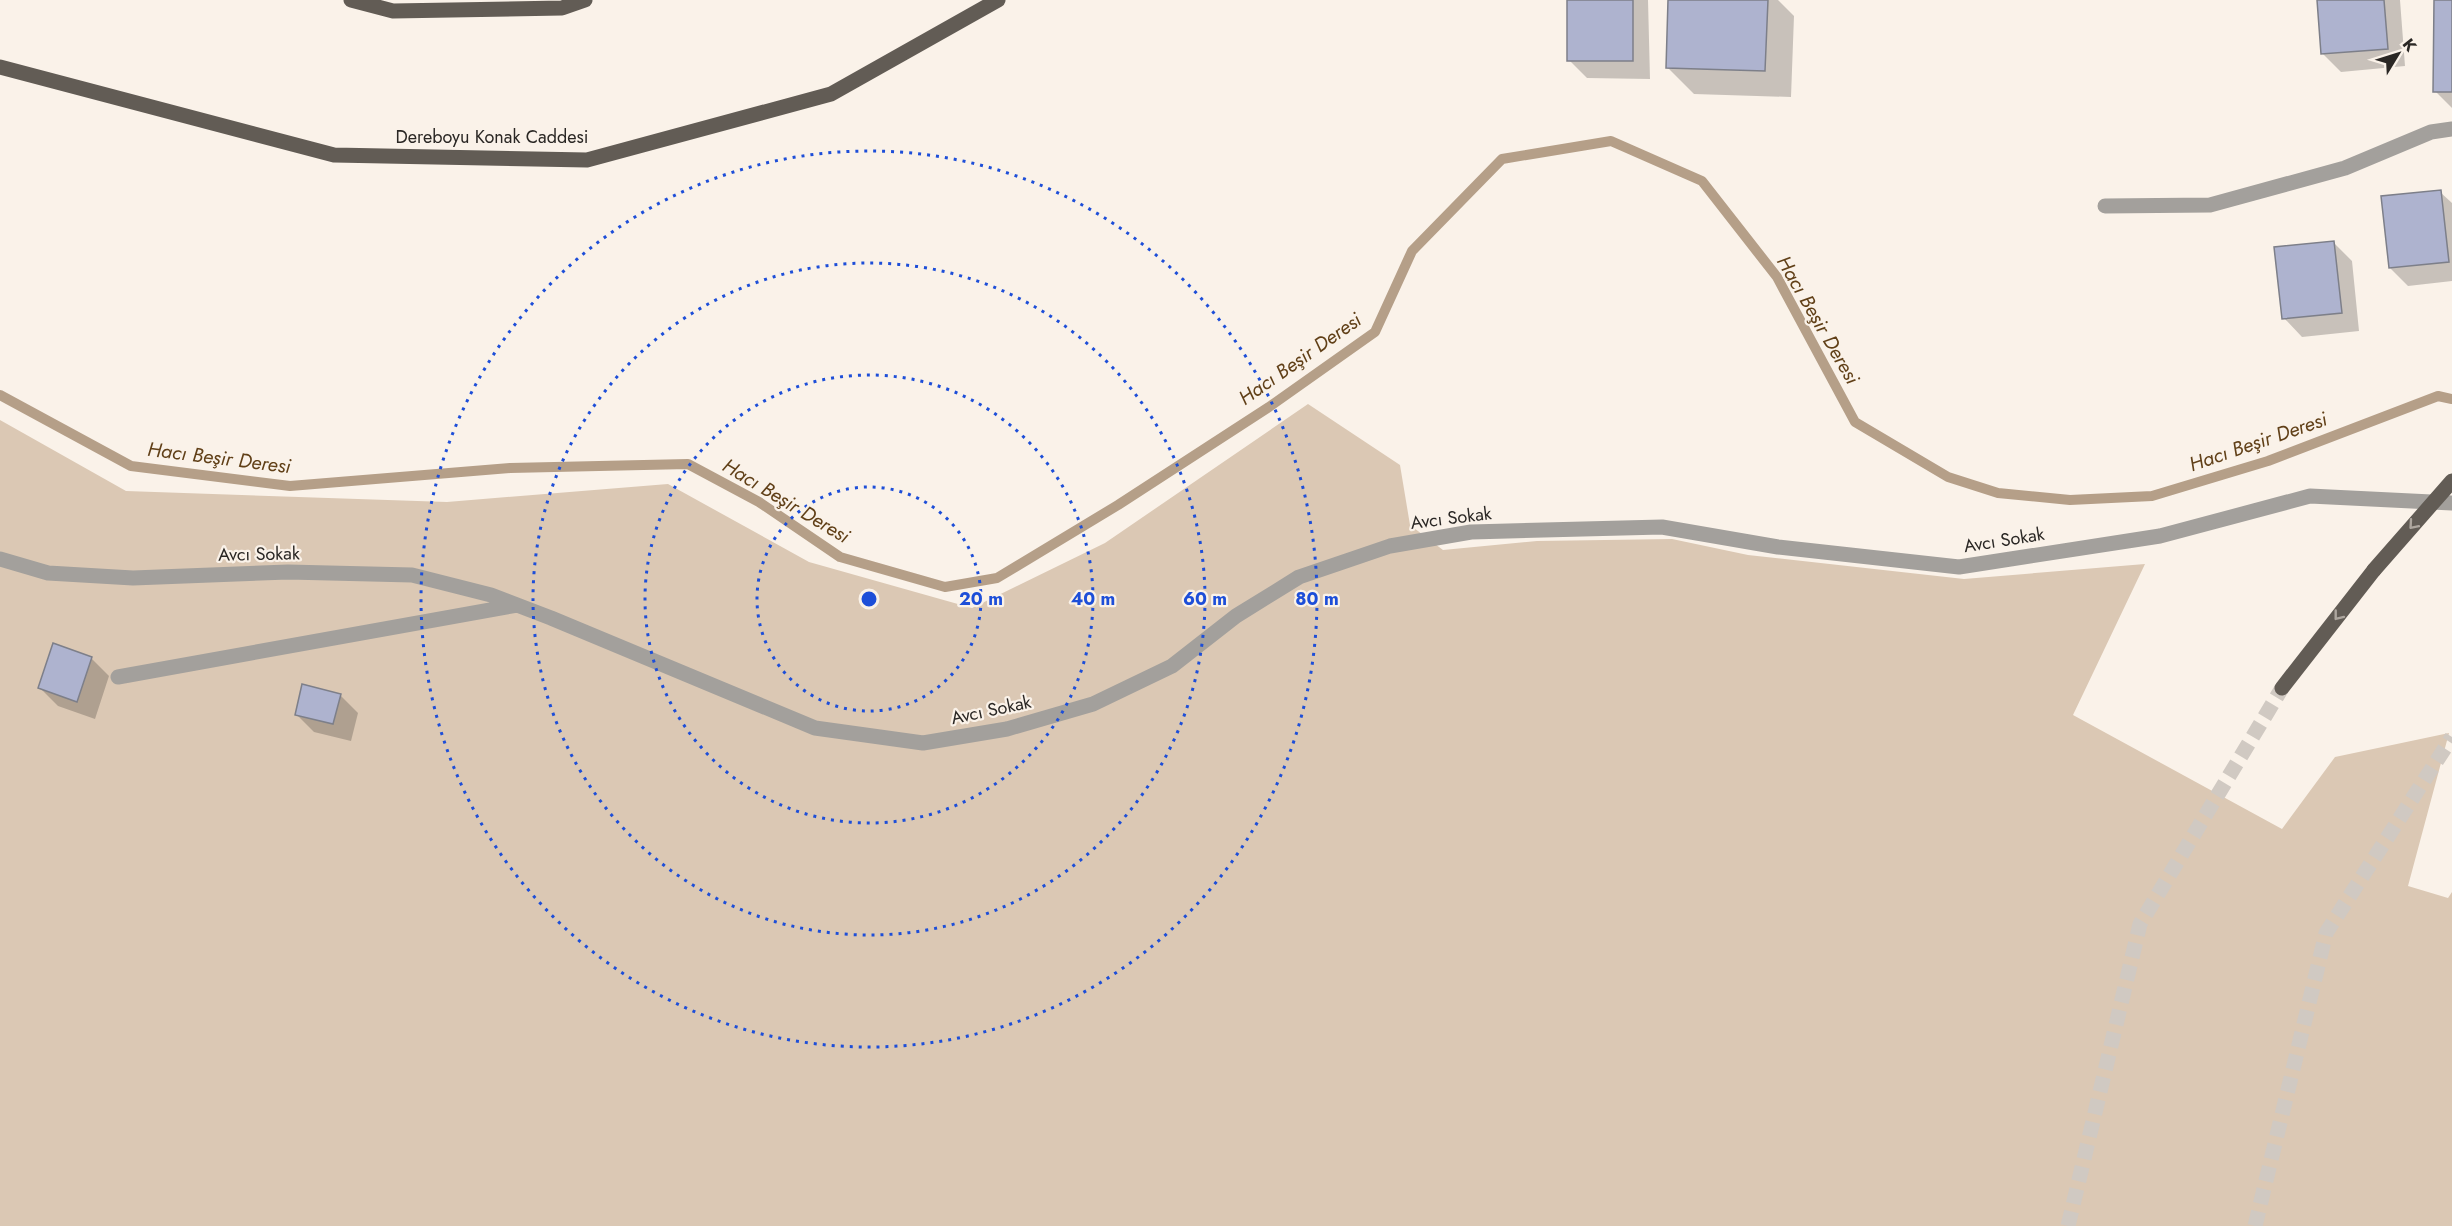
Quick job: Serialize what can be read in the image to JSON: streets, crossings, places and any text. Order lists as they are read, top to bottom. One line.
{"streets":{"main road":["Dereboyu Konak Caddesi"],"street":["Avcı Sokak"]},"water":["Hacı Beşir Deresi"],"north":"top right","rings":["20 m","40 m","60 m","80 m"]}
